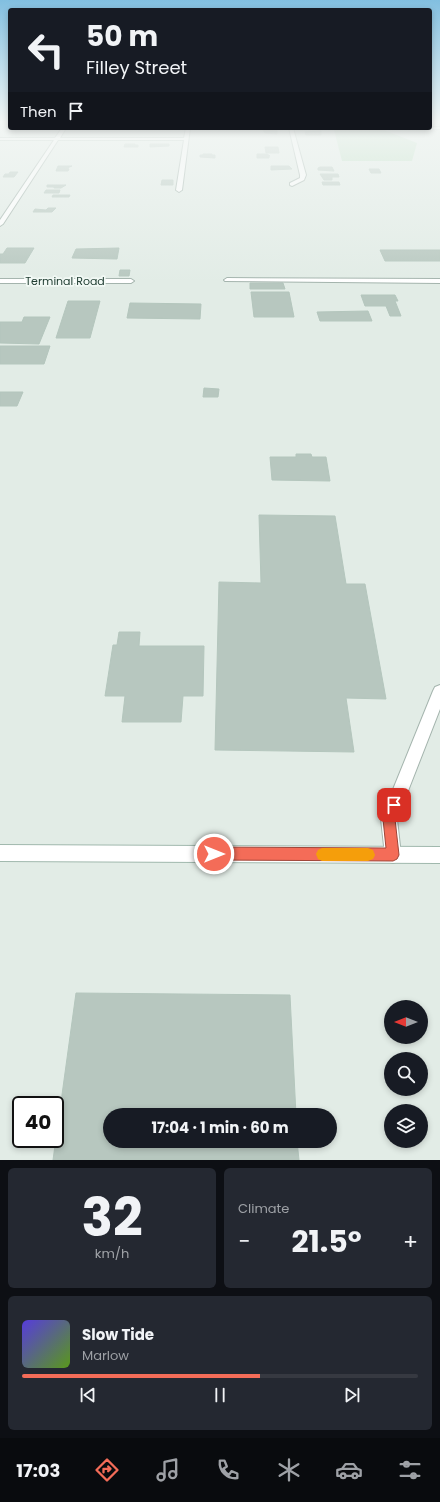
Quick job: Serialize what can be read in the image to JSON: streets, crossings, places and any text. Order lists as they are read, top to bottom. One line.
{"streets":{"street":["Terminal Road"]},"north":"left","page":{"turn":["50 m","Filley Street"],"then":"Then","limit":"40","trip":"17:04 · 1 min · 60 m","tile":[["32","km/h"],"Climate"],"heat":["−","21.5°","+"],"song":["Slow Tide","Marlow"],"tabs":"17:03"}}
